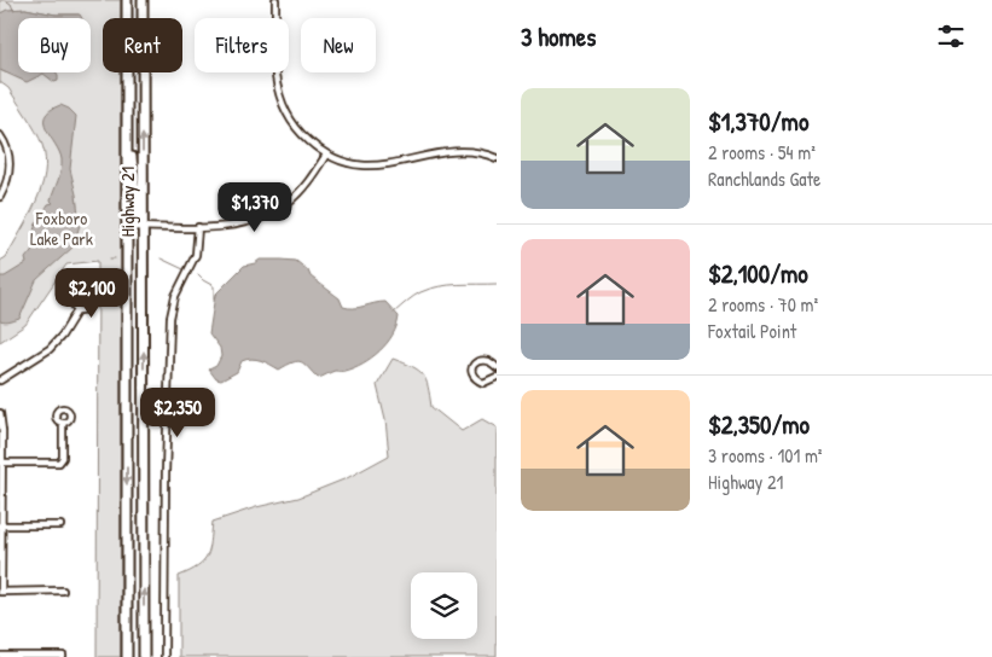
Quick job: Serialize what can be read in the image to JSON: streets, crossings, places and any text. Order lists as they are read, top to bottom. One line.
{"streets":{"main road":["Highway 21"]},"parks":["Foxboro Lake Park"],"page":{"heading":"3 homes","chip":["Buy","Rent","Filters","New"],"list":[{"name":"$1,370/mo","note":"2 rooms · 54 m² · Ranchlands Gate"},{"name":"$2,100/mo","note":"2 rooms · 70 m² · Foxtail Point"},{"name":"$2,350/mo","note":"3 rooms · 101 m² · Highway 21"}],"price":["$1,370","$2,100","$2,350"]}}
